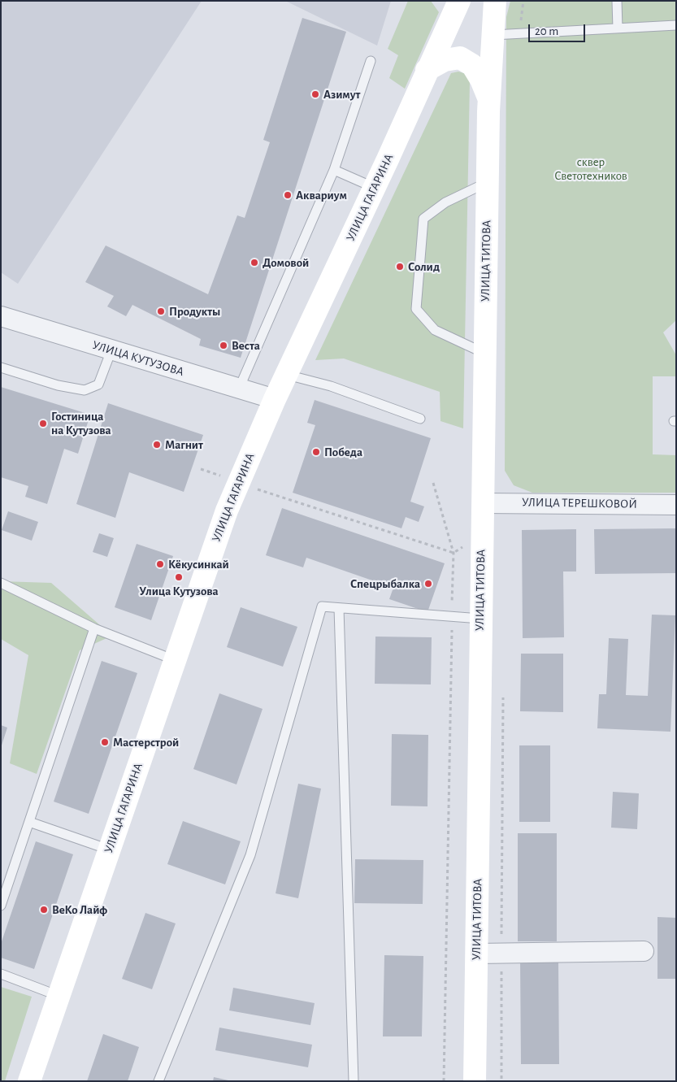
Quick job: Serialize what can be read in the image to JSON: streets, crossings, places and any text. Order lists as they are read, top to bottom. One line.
{"streets":{"main road":["УЛИЦА ГАГАРИНА","УЛИЦА ТИТОВА"],"street":["УЛИЦА КУТУЗОВА","УЛИЦА ТЕРЕШКОВОЙ"]},"crossings":[["УЛИЦА ГАГАРИНА","УЛИЦА ТИТОВА"],["УЛИЦА ГАГАРИНА","УЛИЦА КУТУЗОВА"],["УЛИЦА ТИТОВА","УЛИЦА ТЕРЕШКОВОЙ"]],"parks":["сквер Светотехников"],"places":["Азимут","Аквариум","Домовой","Солид","Продукты","Веста","Гостиница на Кутузова","Магнит","Победа","Кёкусинкай","Улица Кутузова","Спецрыбалка","Мастерстрой","ВеКо Лайф"],"scale_bar":"20 m"}
